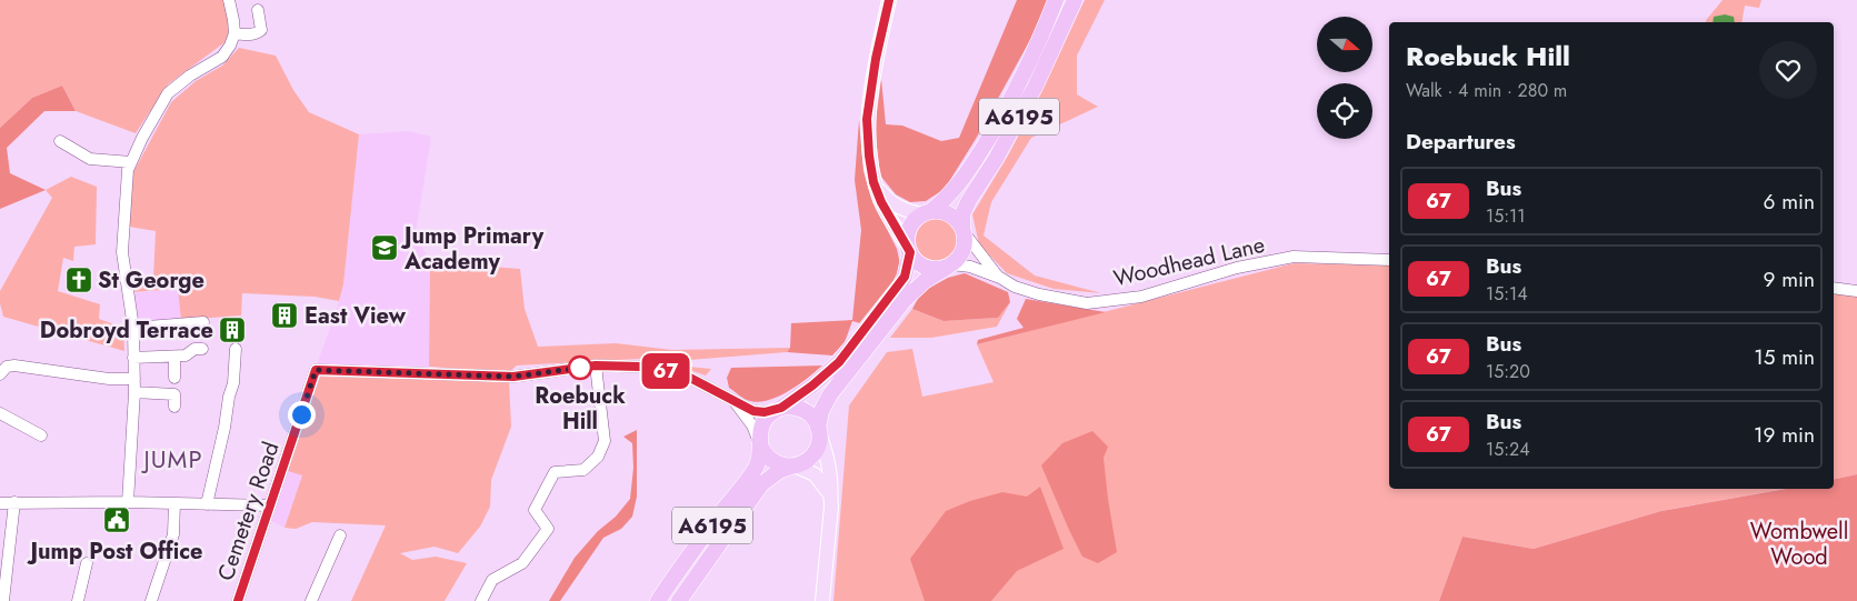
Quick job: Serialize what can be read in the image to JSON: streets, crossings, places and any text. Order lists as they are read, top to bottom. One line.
{"streets":{"highway":["A6195"],"street":["Woodhead Lane","Cemetery Road"]},"crossings":[["A6195","Woodhead Lane"]],"districts":["JUMP"],"parks":["Wombwell Wood"],"places":{"school or university":["Jump Primary Academy"],"church":["St George"],"building":["East View","Dobroyd Terrace"],"other":["Roebuck Hill"],"public building":["Jump Post Office"]},"lines":["bus line 67"],"north":"right","page":{"on_map":"67","heading":[["Roebuck Hill","Walk · 4 min · 280 m"],"Departures"],"list":[{"mark":"67","name":"Bus","note":"15:11","value":"6 min"},{"mark":"67","name":"Bus","note":"15:14","value":"9 min"},{"mark":"67","name":"Bus","note":"15:20","value":"15 min"},{"mark":"67","name":"Bus","note":"15:24","value":"19 min"}]}}
